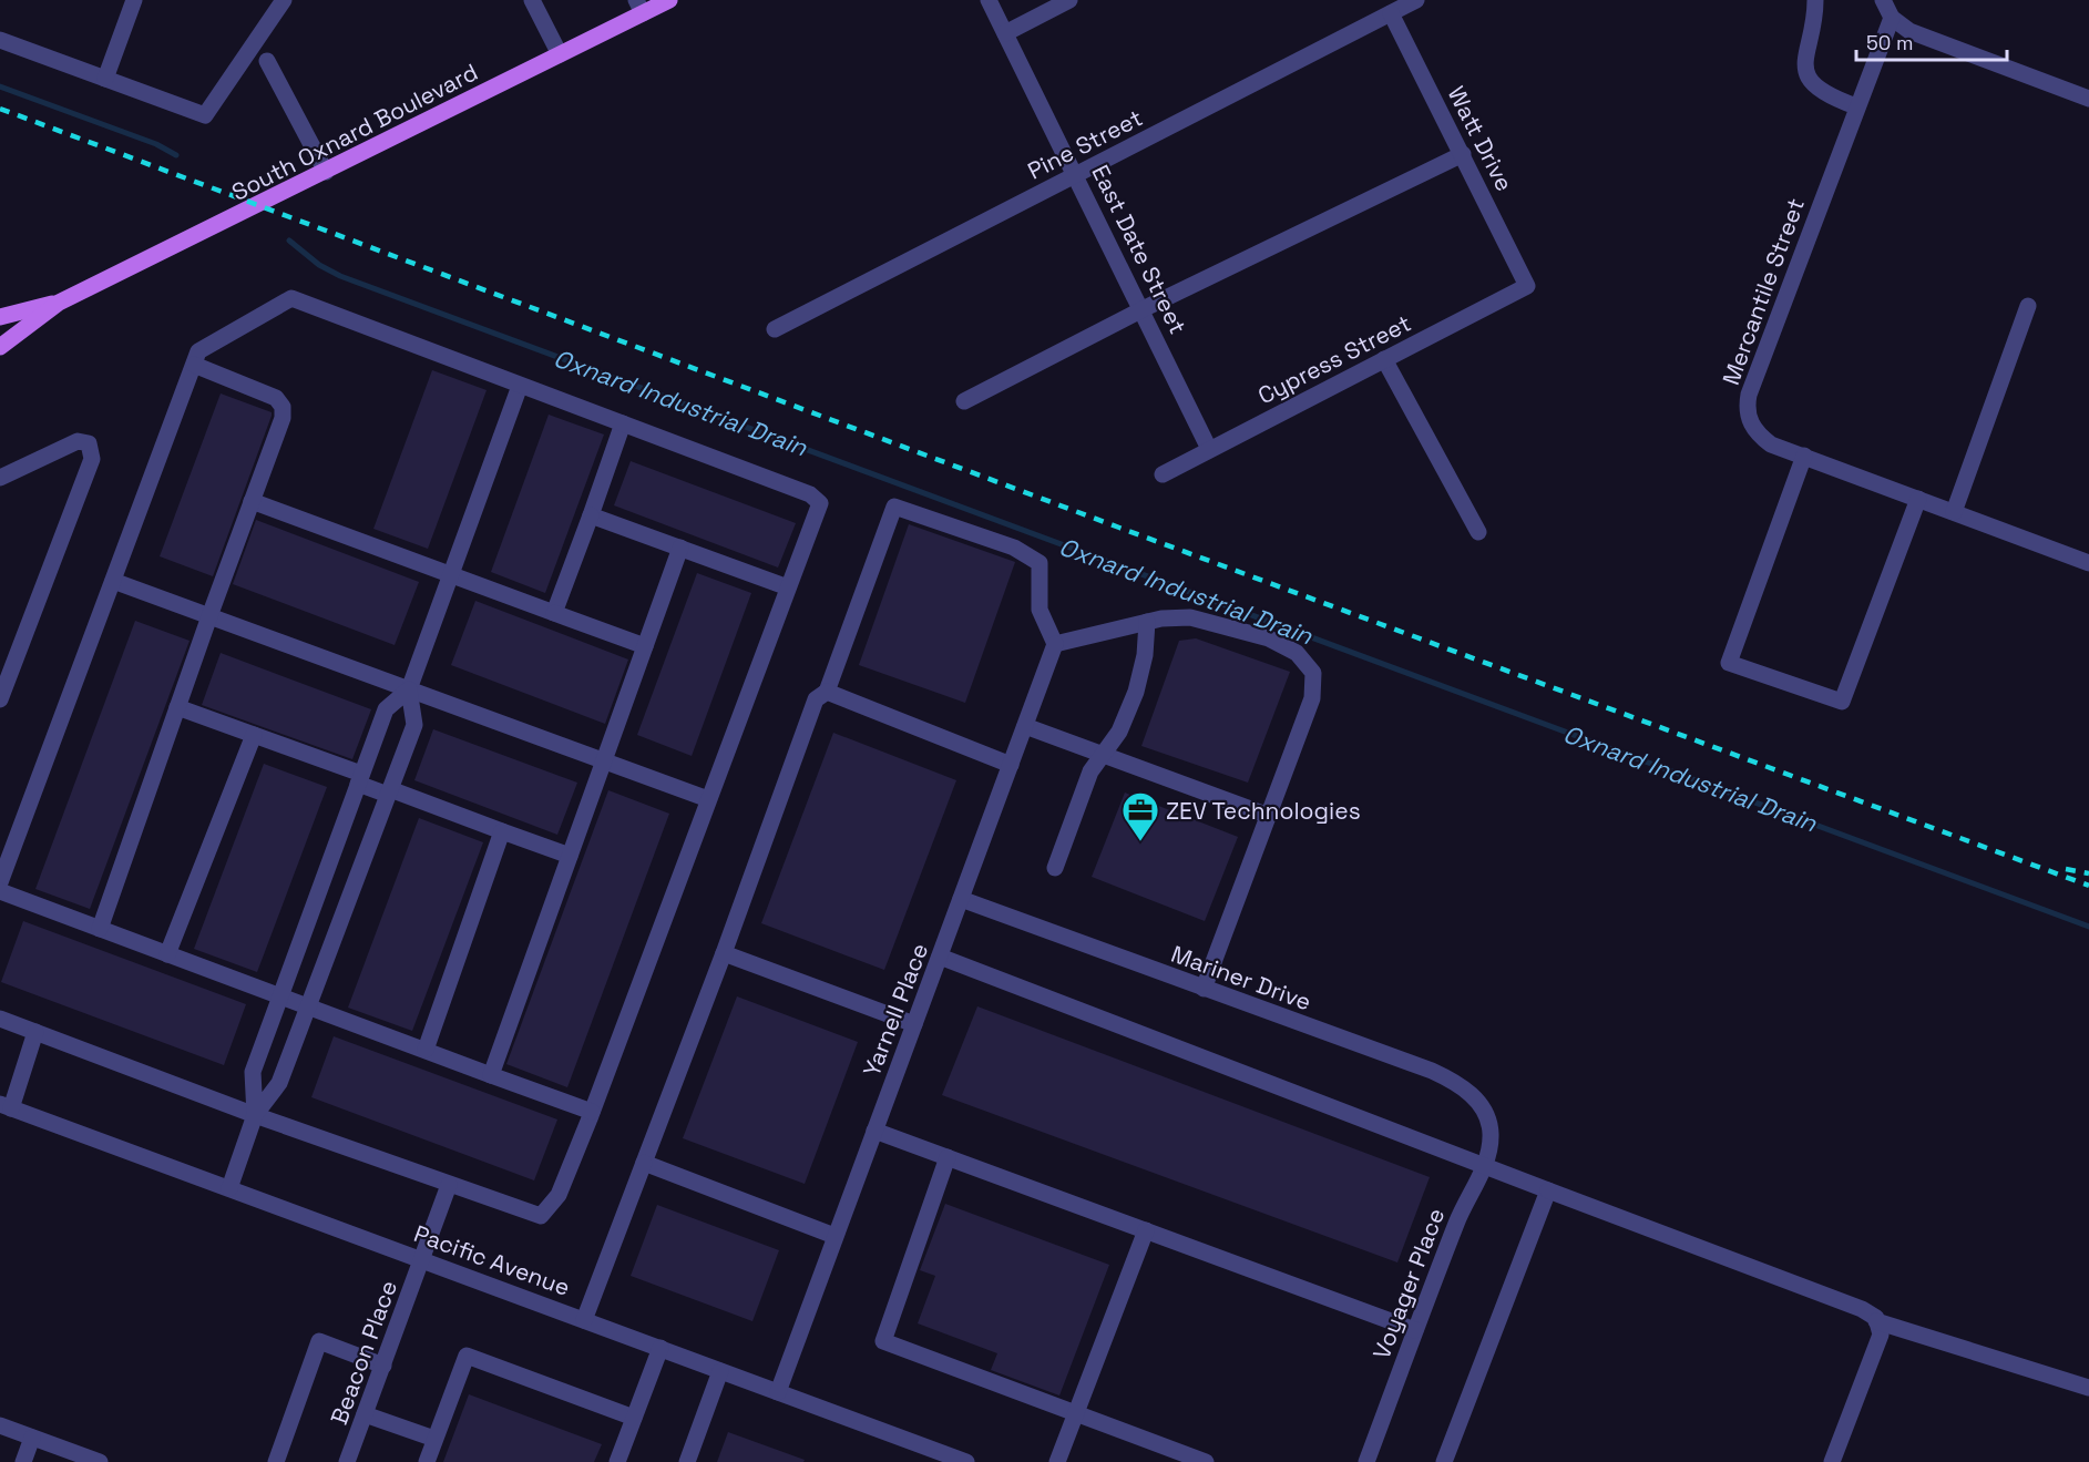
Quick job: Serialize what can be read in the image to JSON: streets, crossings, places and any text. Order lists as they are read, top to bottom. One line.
{"streets":{"main road":["South Oxnard Boulevard"],"street":["Watt Drive","Pine Street","East Date Street","Mercantile Street","Cypress Street","Mariner Drive","Yarnell Place","Pacific Avenue","Voyager Place","Beacon Place"]},"crossings":[["Watt Drive","Pine Street"],["Watt Drive","Cypress Street"],["Pine Street","East Date Street"],["East Date Street","Cypress Street"],["Mariner Drive","Yarnell Place"],["Mariner Drive","Voyager Place"],["Yarnell Place","Pacific Avenue"],["Pacific Avenue","Beacon Place"]],"water":["Oxnard Industrial Drain"],"places":{"office":["ZEV Technologies"]},"scale_bar":"50 m"}
